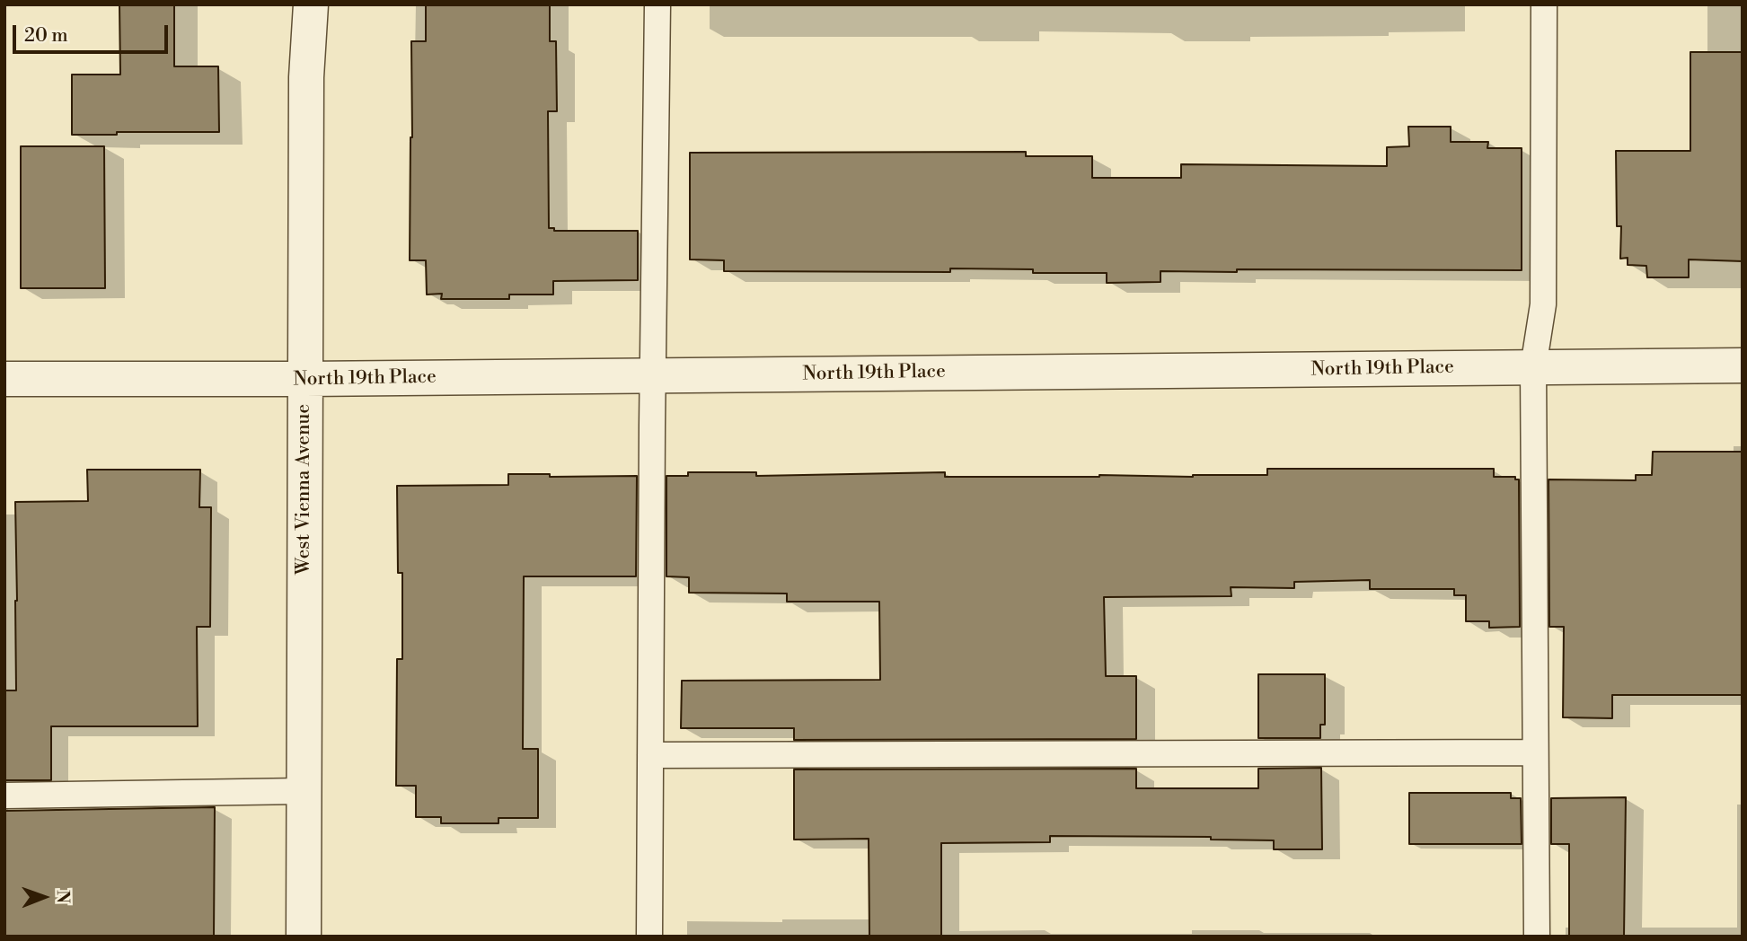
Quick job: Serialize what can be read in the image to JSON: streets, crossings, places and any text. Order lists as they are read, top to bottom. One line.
{"streets":{"street":["North 19th Place","West Vienna Avenue"]},"crossings":[["North 19th Place","West Vienna Avenue"]],"scale_bar":"20 m","north":"right"}
